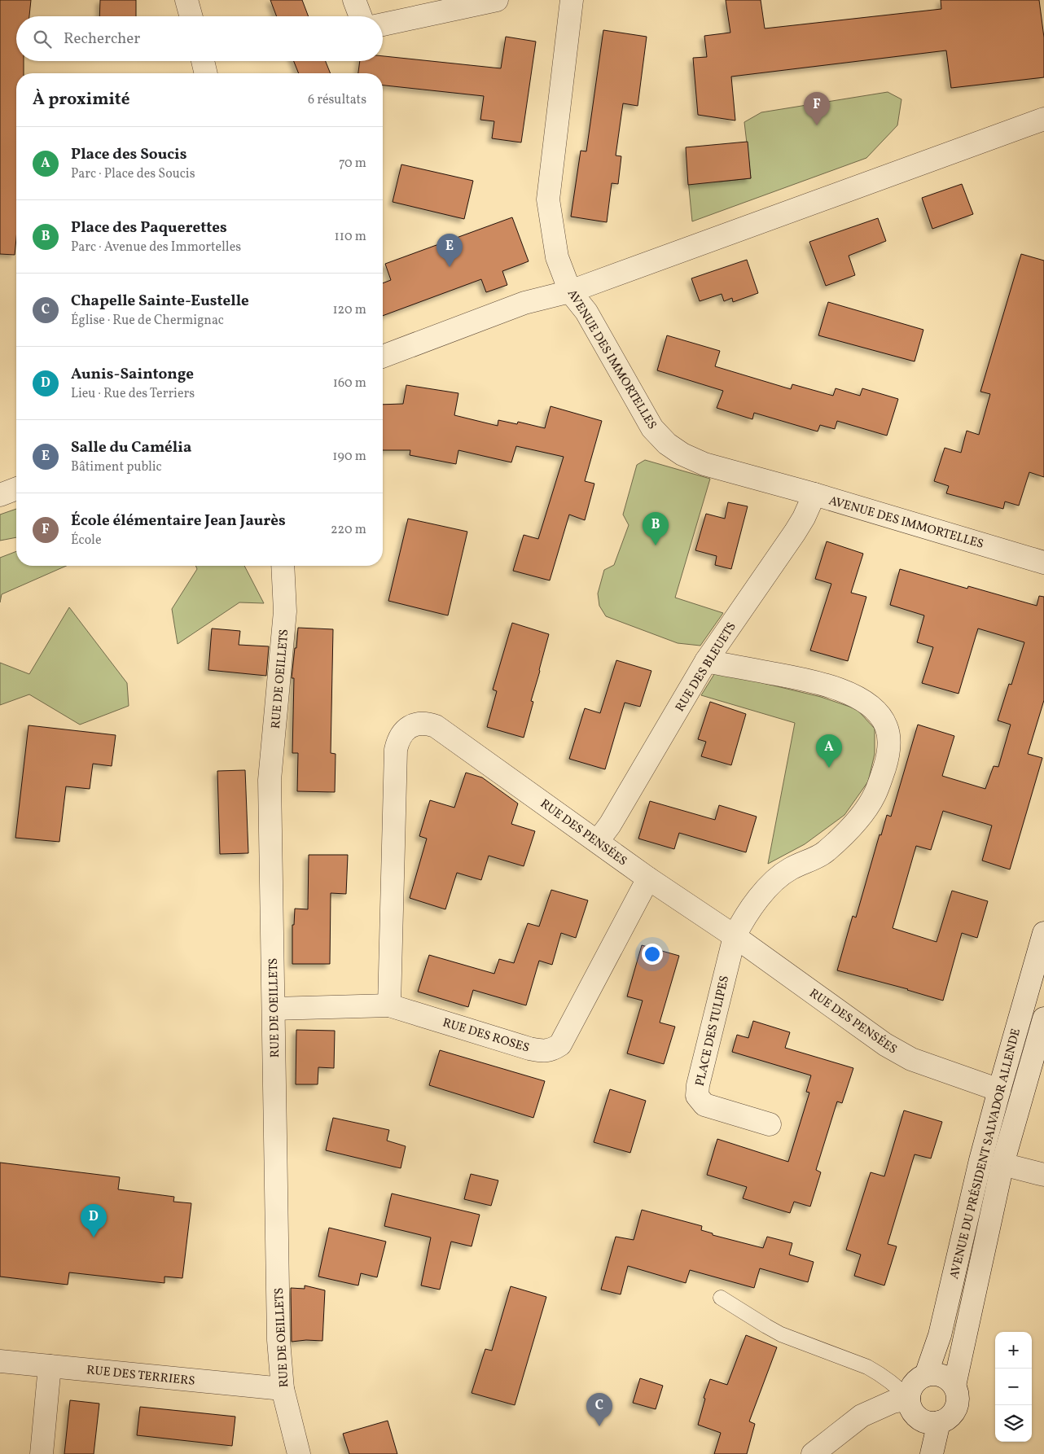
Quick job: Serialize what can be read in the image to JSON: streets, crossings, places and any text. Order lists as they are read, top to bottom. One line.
{"streets":{"street":["AVENUE DES IMMORTELLES","RUE DES BLEUETS","RUE DE OEILLETS","RUE DES PENSÉES","PLACE DES TULIPES","RUE DES ROSES","AVENUE DU PRÉSIDENT SALVADOR ALLENDE","RUE DES TERRIERS"]},"crossings":[["AVENUE DES IMMORTELLES","RUE DES BLEUETS"],["RUE DES BLEUETS","RUE DES PENSÉES"],["RUE DE OEILLETS","RUE DES ROSES"],["RUE DE OEILLETS","RUE DES TERRIERS"],["RUE DES PENSÉES","PLACE DES TULIPES"],["RUE DES PENSÉES","RUE DES ROSES"],["RUE DES PENSÉES","AVENUE DU PRÉSIDENT SALVADOR ALLENDE"]],"page":{"search":"Rechercher","heading":["À proximité","6 résultats"],"pins":["F","E","B","A","D","C"],"list":[{"mark":"A","name":"Place des Soucis","note":"Parc · Place des Soucis","value":"70 m"},{"mark":"B","name":"Place des Paquerettes","note":"Parc · Avenue des Immortelles","value":"110 m"},{"mark":"C","name":"Chapelle Sainte-Eustelle","note":"Église · Rue de Chermignac","value":"120 m"},{"mark":"D","name":"Aunis-Saintonge","note":"Lieu · Rue des Terriers","value":"160 m"},{"mark":"E","name":"Salle du Camélia","note":"Bâtiment public","value":"190 m"},{"mark":"F","name":"École élémentaire Jean Jaurès","note":"École","value":"220 m"}],"map_buttons":["+","−"]}}
